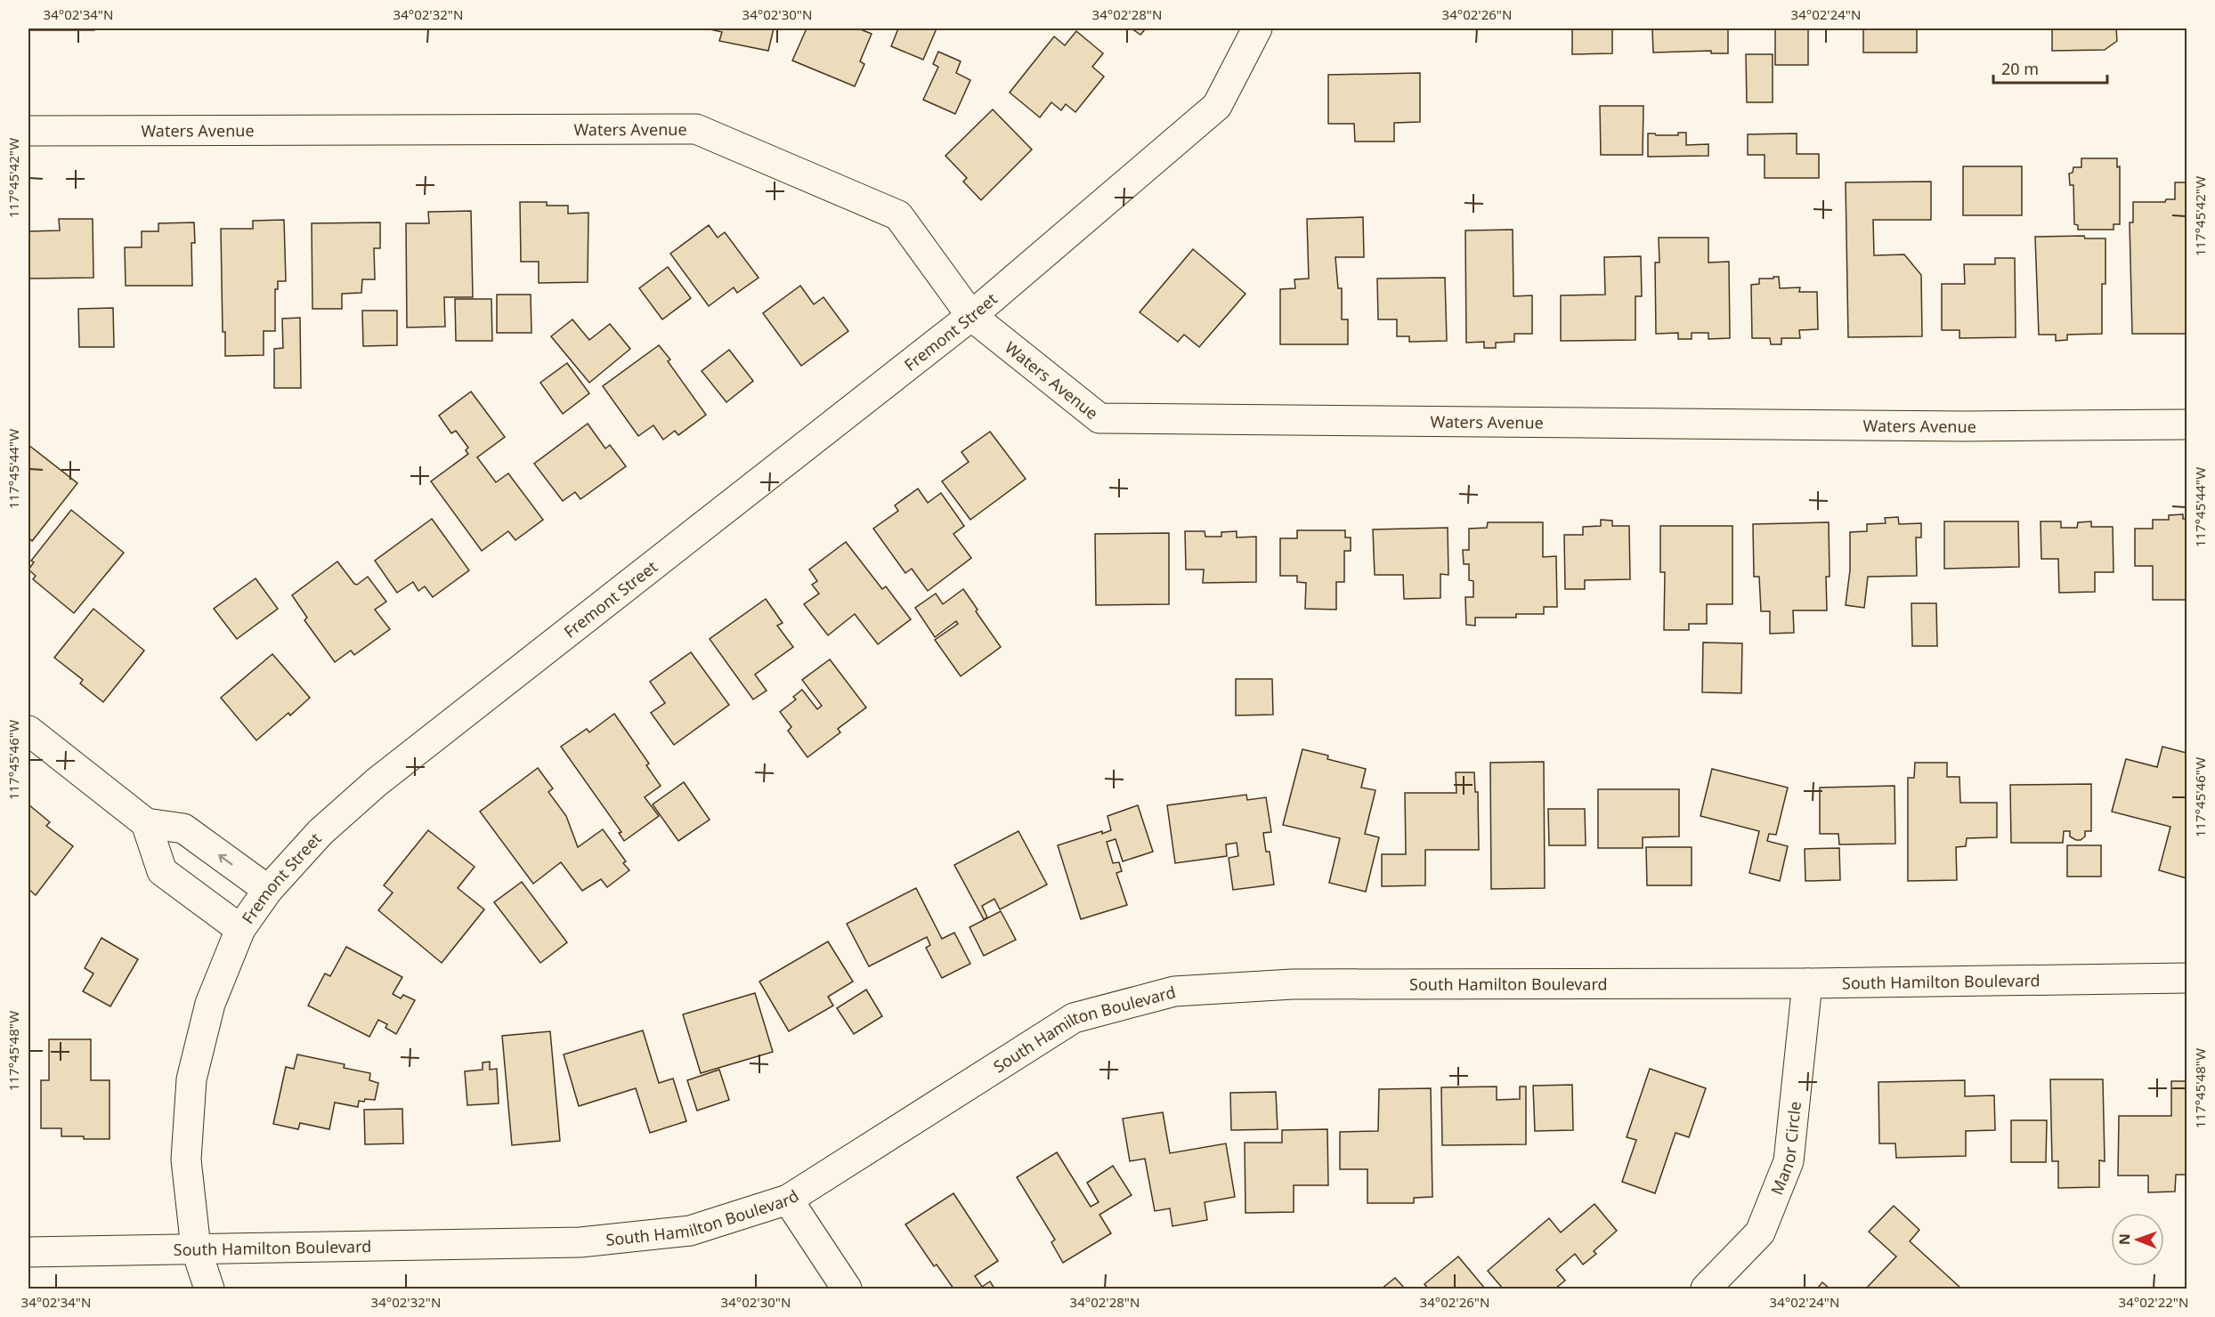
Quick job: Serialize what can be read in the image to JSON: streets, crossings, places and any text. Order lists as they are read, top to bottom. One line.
{"streets":{"street":["Waters Avenue","Fremont Street","South Hamilton Boulevard","Manor Circle"]},"crossings":[["Waters Avenue","Fremont Street"],["Fremont Street","South Hamilton Boulevard"],["South Hamilton Boulevard","Manor Circle"]],"scale_bar":"20 m","north":"left","coordinates":["34°02'34\"N","34°02'32\"N","34°02'30\"N","34°02'28\"N","34°02'26\"N","34°02'24\"N","117°45'42\"W","117°45'44\"W","117°45'46\"W","117°45'48\"W","34°02'22\"N"]}
